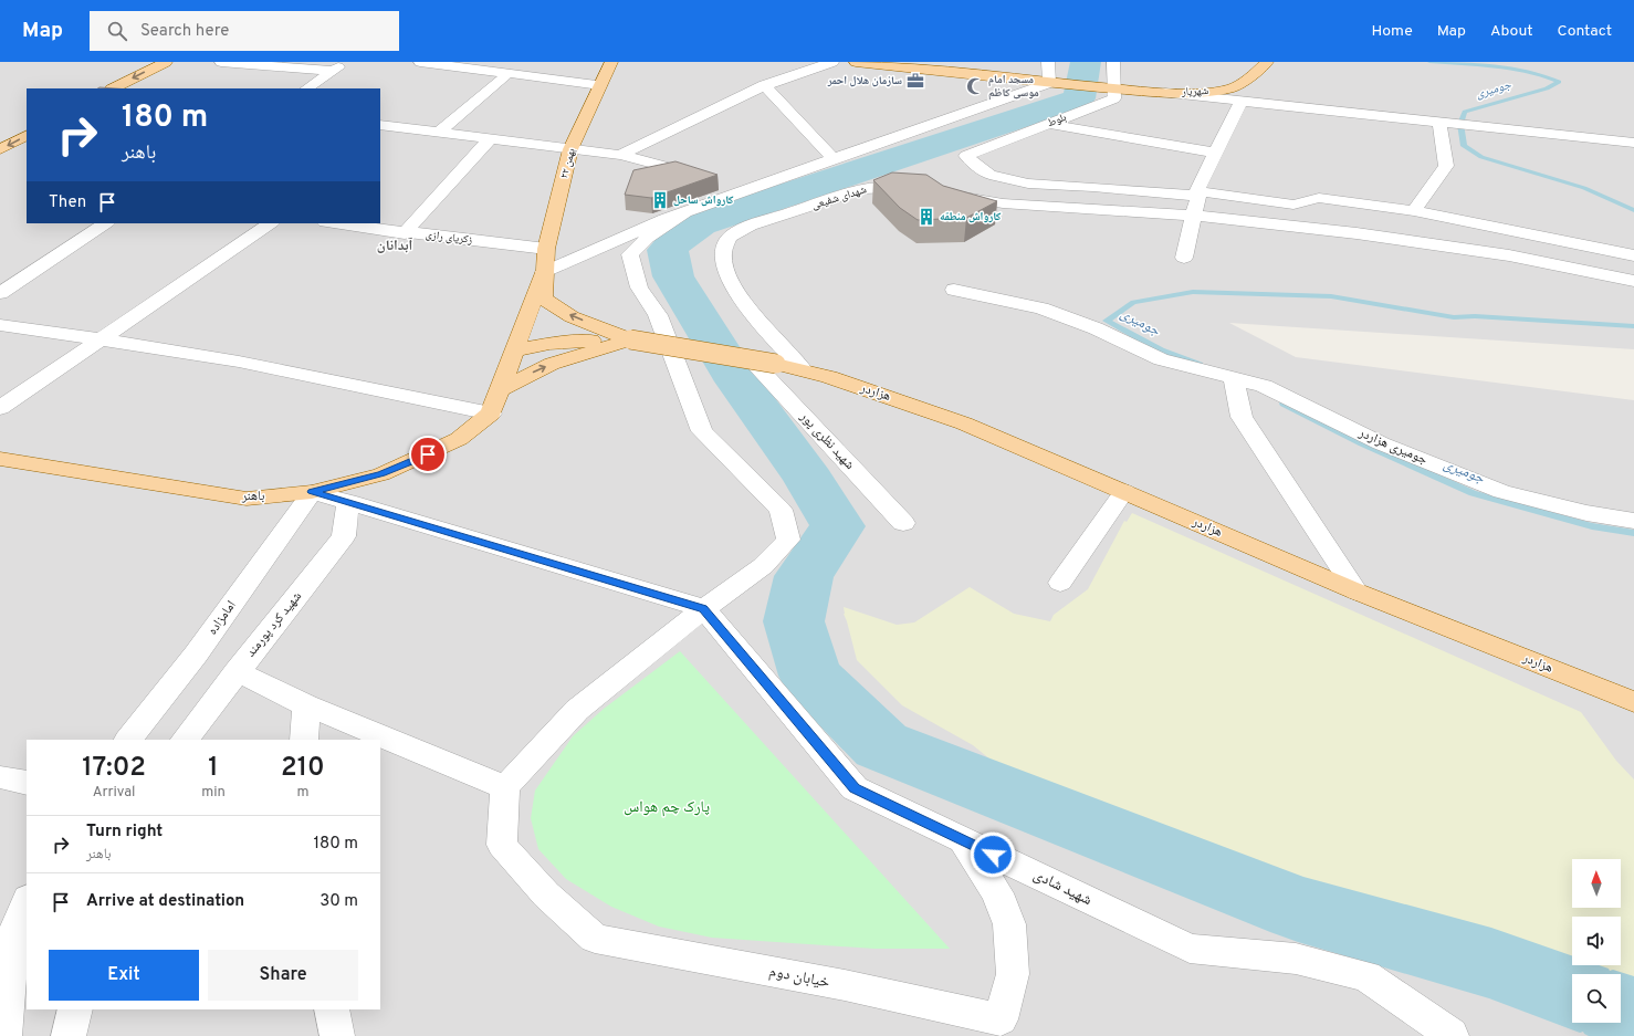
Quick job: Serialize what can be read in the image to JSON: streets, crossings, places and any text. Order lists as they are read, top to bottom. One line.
{"streets":{"main road":["شهریار","۲۲ بهمن","هزاردر","باهنر"],"street":["بلوط","شهدای شفیعی","زکریای رازی","شهید نظری پور","جومیری هزاردر","امامزاده","شهید کرد پورمند","شهید شادی","خیابان دوم"]},"crossings":[["شهریار","بلوط"],["۲۲ بهمن","زکریای رازی"],["شهدای شفیعی","هزاردر"],["هزاردر","شهید نظری پور"],["باهنر","امامزاده"],["شهید شادی","خیابان دوم"]],"districts":["آبدانان"],"water":["جومیری"],"parks":["پارک چم هواس"],"places":{"office":["سازمان هلال احمر"],"mosque":["مسجد امام موسی کاظم"],"building":["کارواش ساحل","کارواش منطقه"]},"north":"top","page":{"header":"Map","search":"Search here","nav":["Home","Map","About","Contact"],"turn":["180 m","باهنر"],"then":"Then","eta":["17:02","Arrival","1","min","210","m"],"list":[{"name":"Turn right","note":"باهنر","value":"180 m"},{"name":"Arrive at destination","value":"30 m"}],"buttons":["Exit","Share"]}}
